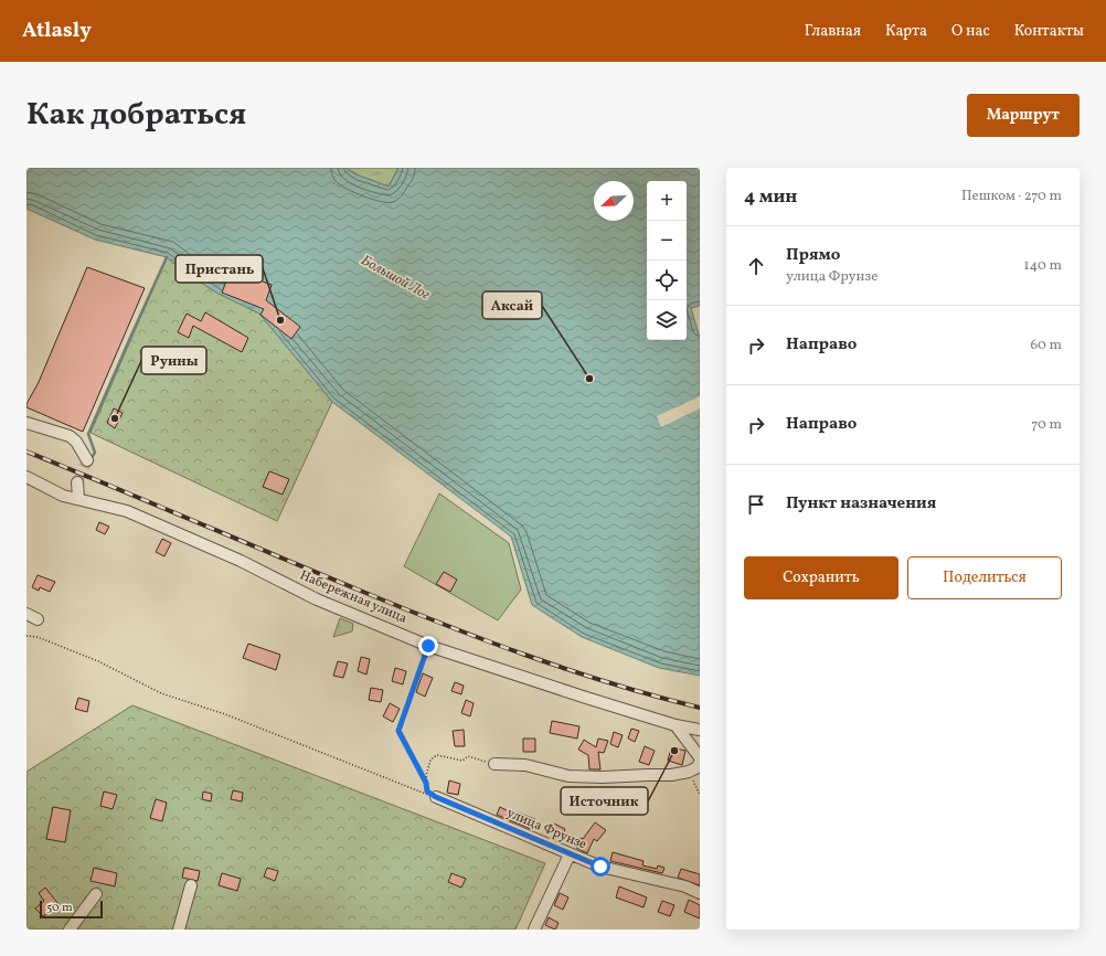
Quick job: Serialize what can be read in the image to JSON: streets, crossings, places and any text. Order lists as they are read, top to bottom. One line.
{"streets":{"street":["Набережная улица","улица Фрунзе"]},"water":["Большой Лог"],"places":["Пристань","Аксай","Руины","Источник"],"scale_bar":"50 m","north":"bottom left","page":{"header":"Atlasly","nav":["Главная","Карта","О нас","Контакты"],"title":"Как добраться","buttons":["Маршрут",["Сохранить","Поделиться"]],"heading":["4 мин","Пешком · 270 m"],"map_buttons":["+","−"],"list":[["Прямо","улица Фрунзе","140 m"],["Направо","60 m"],["Направо","70 m"],"Пункт назначения"],"scale":"50 m"}}
